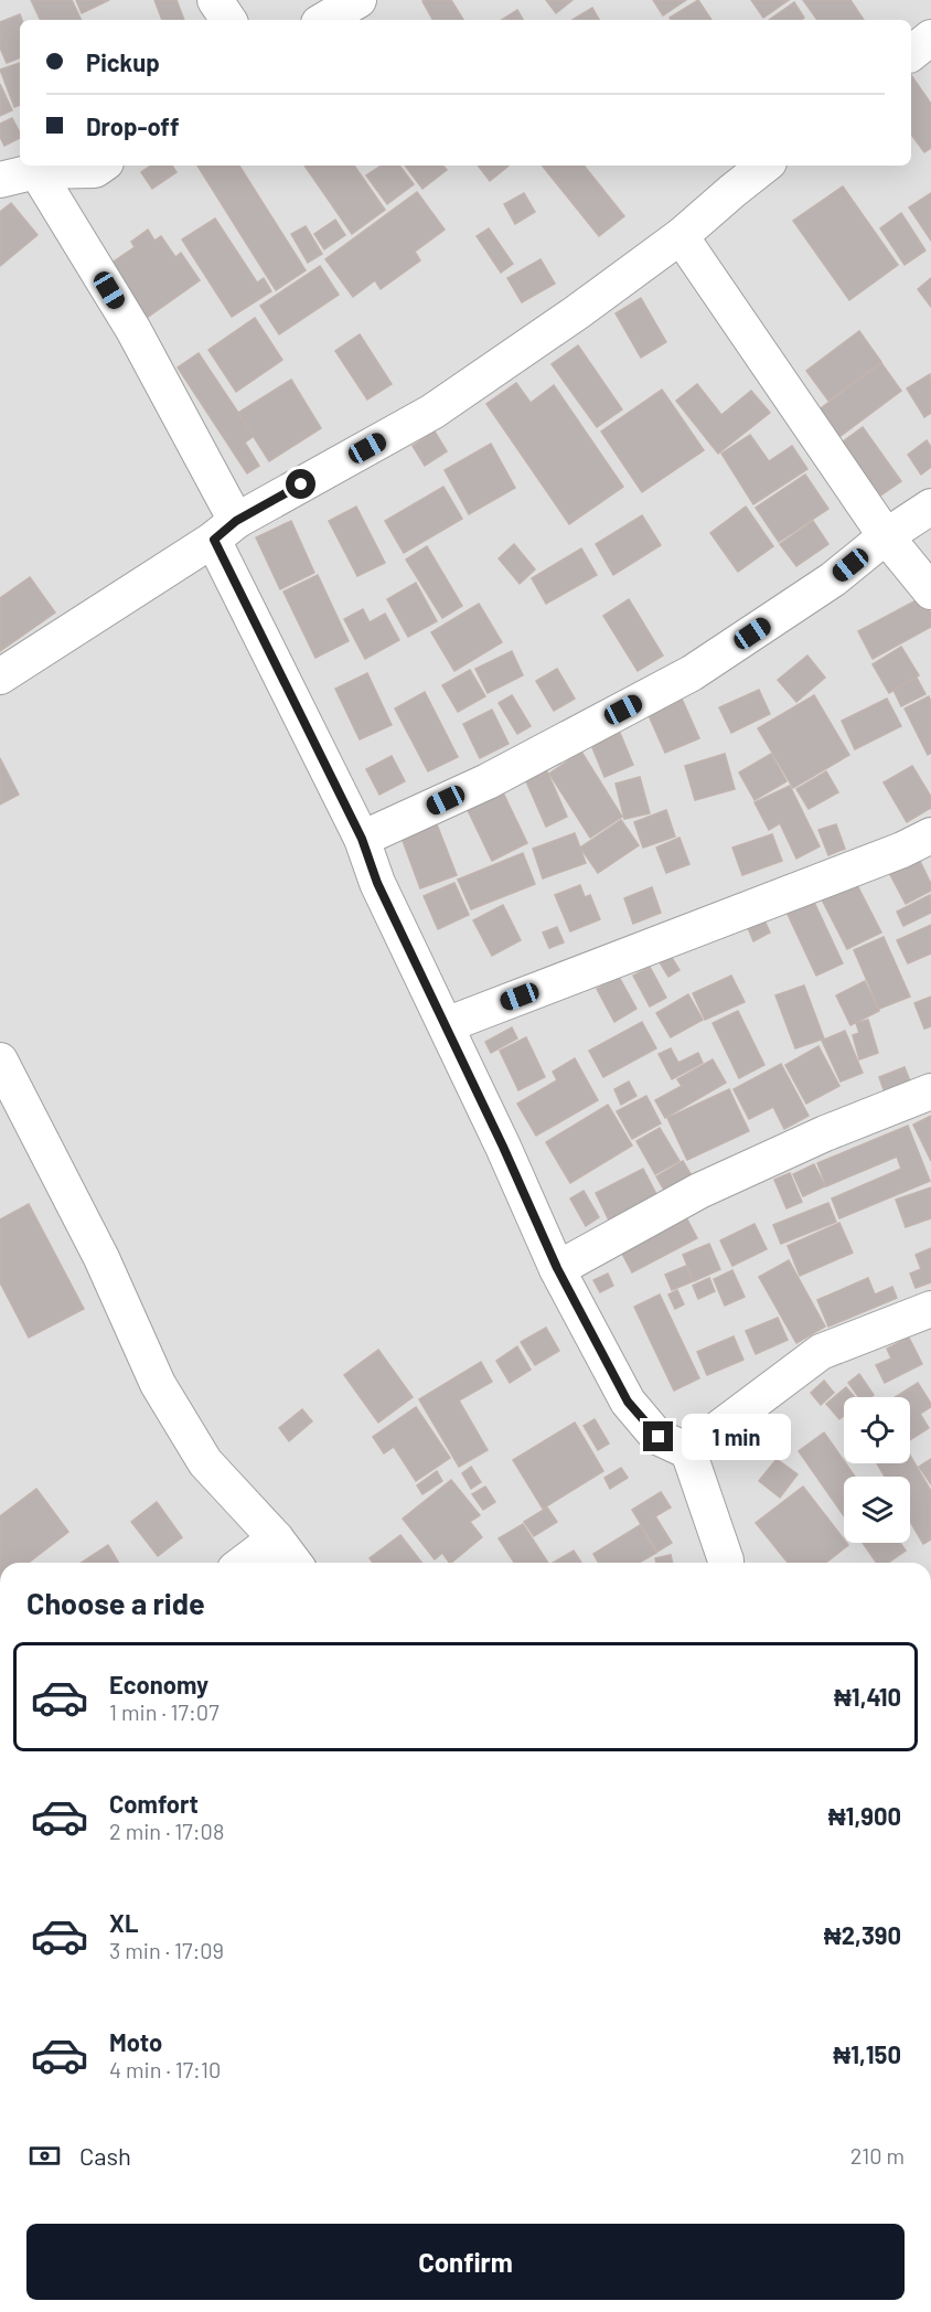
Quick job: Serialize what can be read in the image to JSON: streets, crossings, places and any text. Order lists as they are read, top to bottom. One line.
{"page":{"banner":["Pickup","Drop-off"],"bubble":"1 min","heading":"Choose a ride","list":[{"name":"Economy","note":"1 min · 17:07","value":"₦1,410"},{"name":"Comfort","note":"2 min · 17:08","value":"₦1,900"},{"name":"XL","note":"3 min · 17:09","value":"₦2,390"},{"name":"Moto","note":"4 min · 17:10","value":"₦1,150"}],"pay":["Cash","210 m"],"buttons":"Confirm"}}
